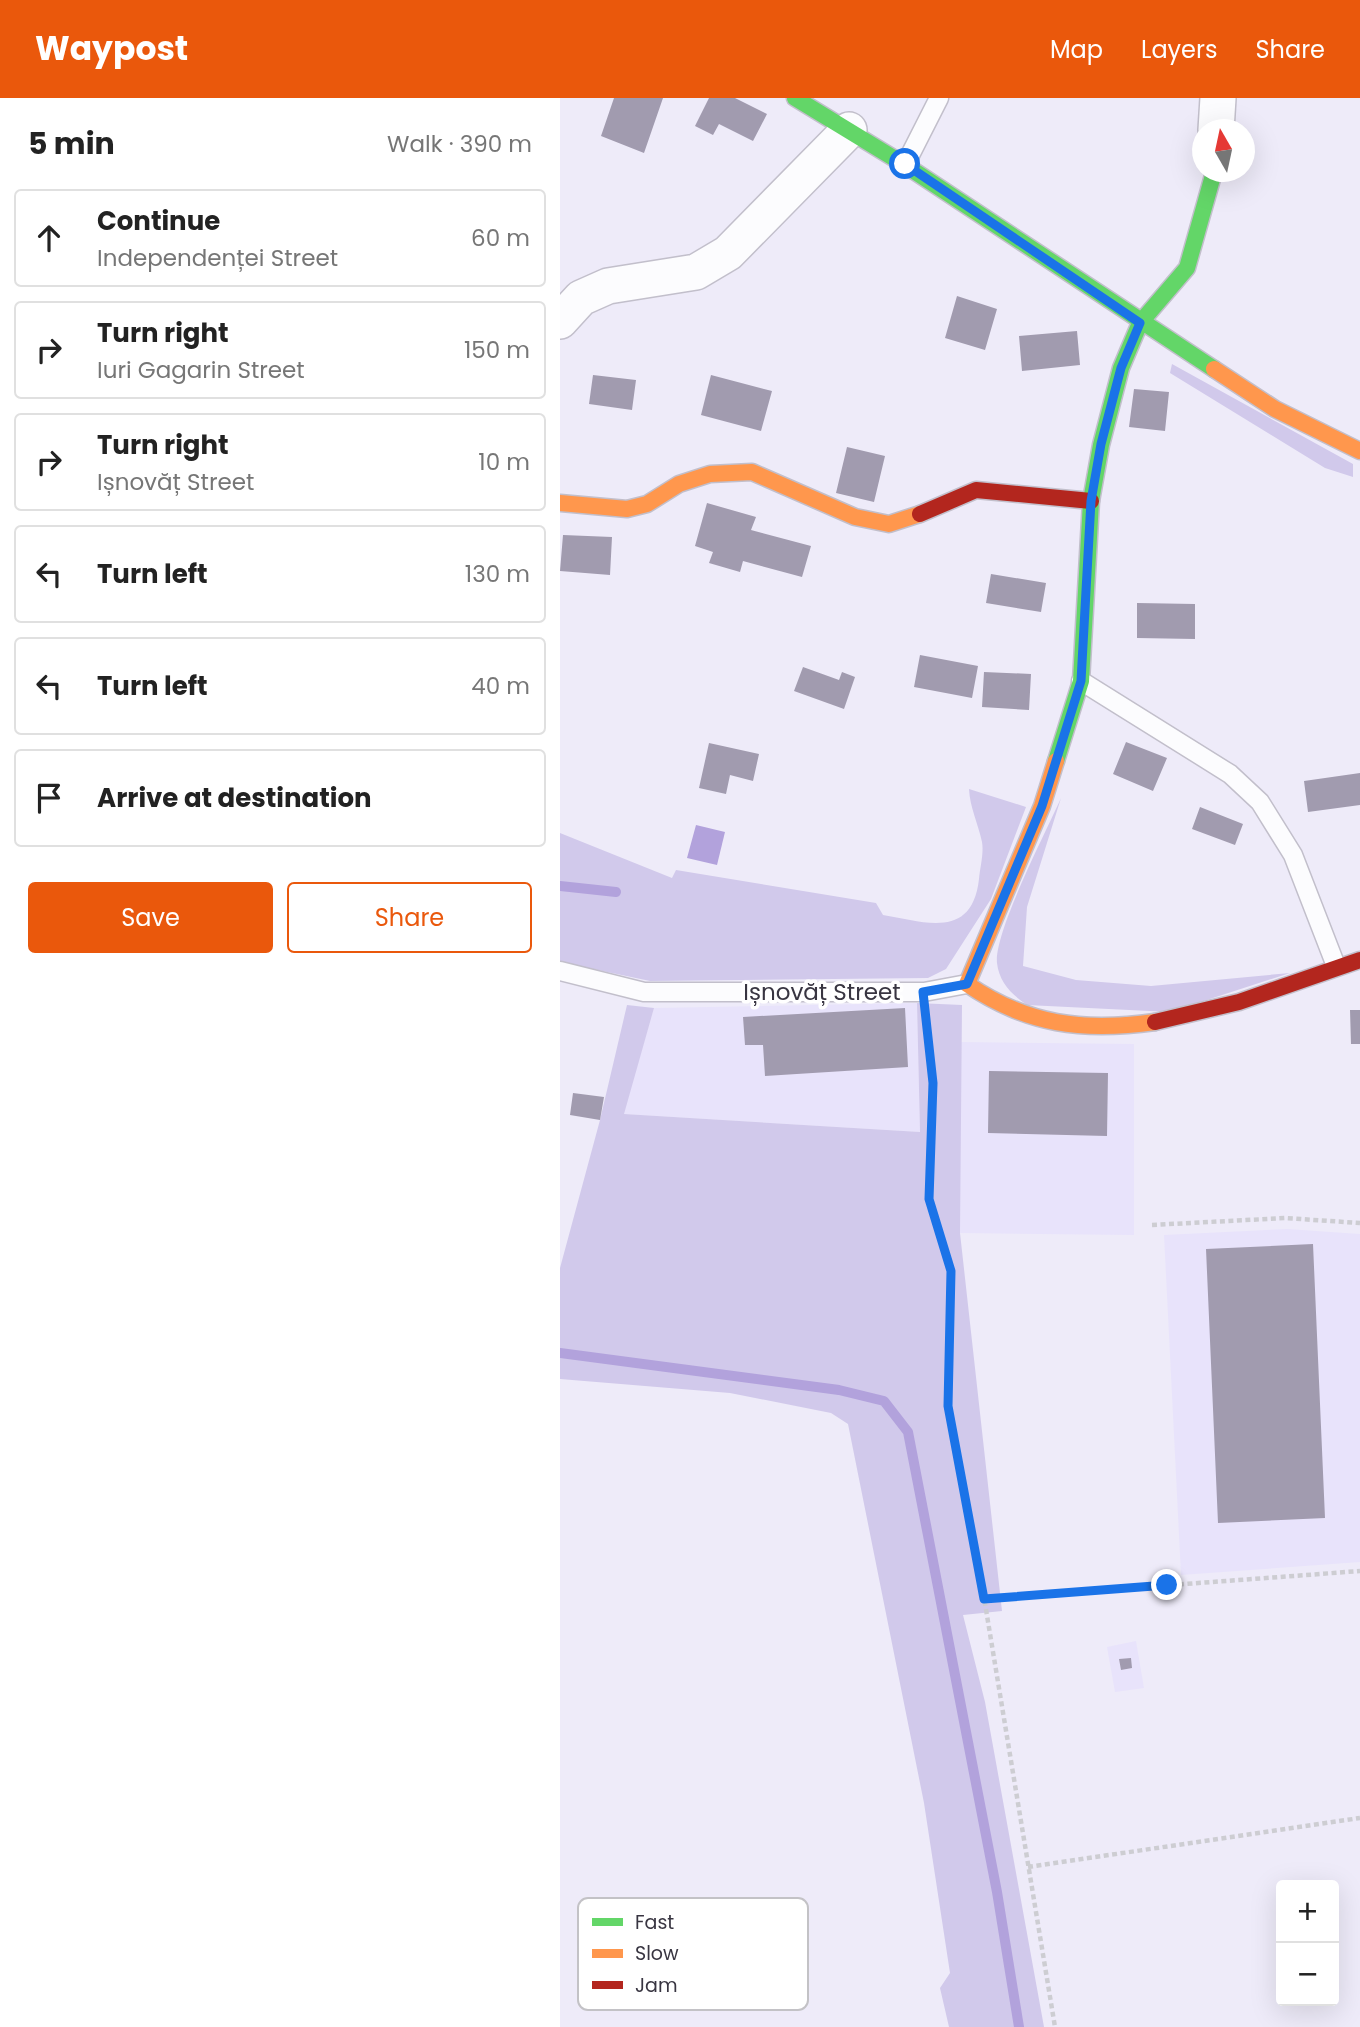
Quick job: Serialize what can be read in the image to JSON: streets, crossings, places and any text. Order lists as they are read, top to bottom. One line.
{"streets":{"lane":["Ișnovăț Street"]},"legend":["Fast","Slow","Jam"],"north":"top","page":{"header":"Waypost","nav":["Map","Layers","Share"],"heading":["5 min","Walk · 390 m"],"list":[["Continue","Independenței Street","60 m"],["Turn right","Iuri Gagarin Street","150 m"],["Turn right","Ișnovăț Street","10 m"],["Turn left","130 m"],["Turn left","40 m"],"Arrive at destination"],"buttons":["Save","Share"],"map_buttons":["+","−"]}}
